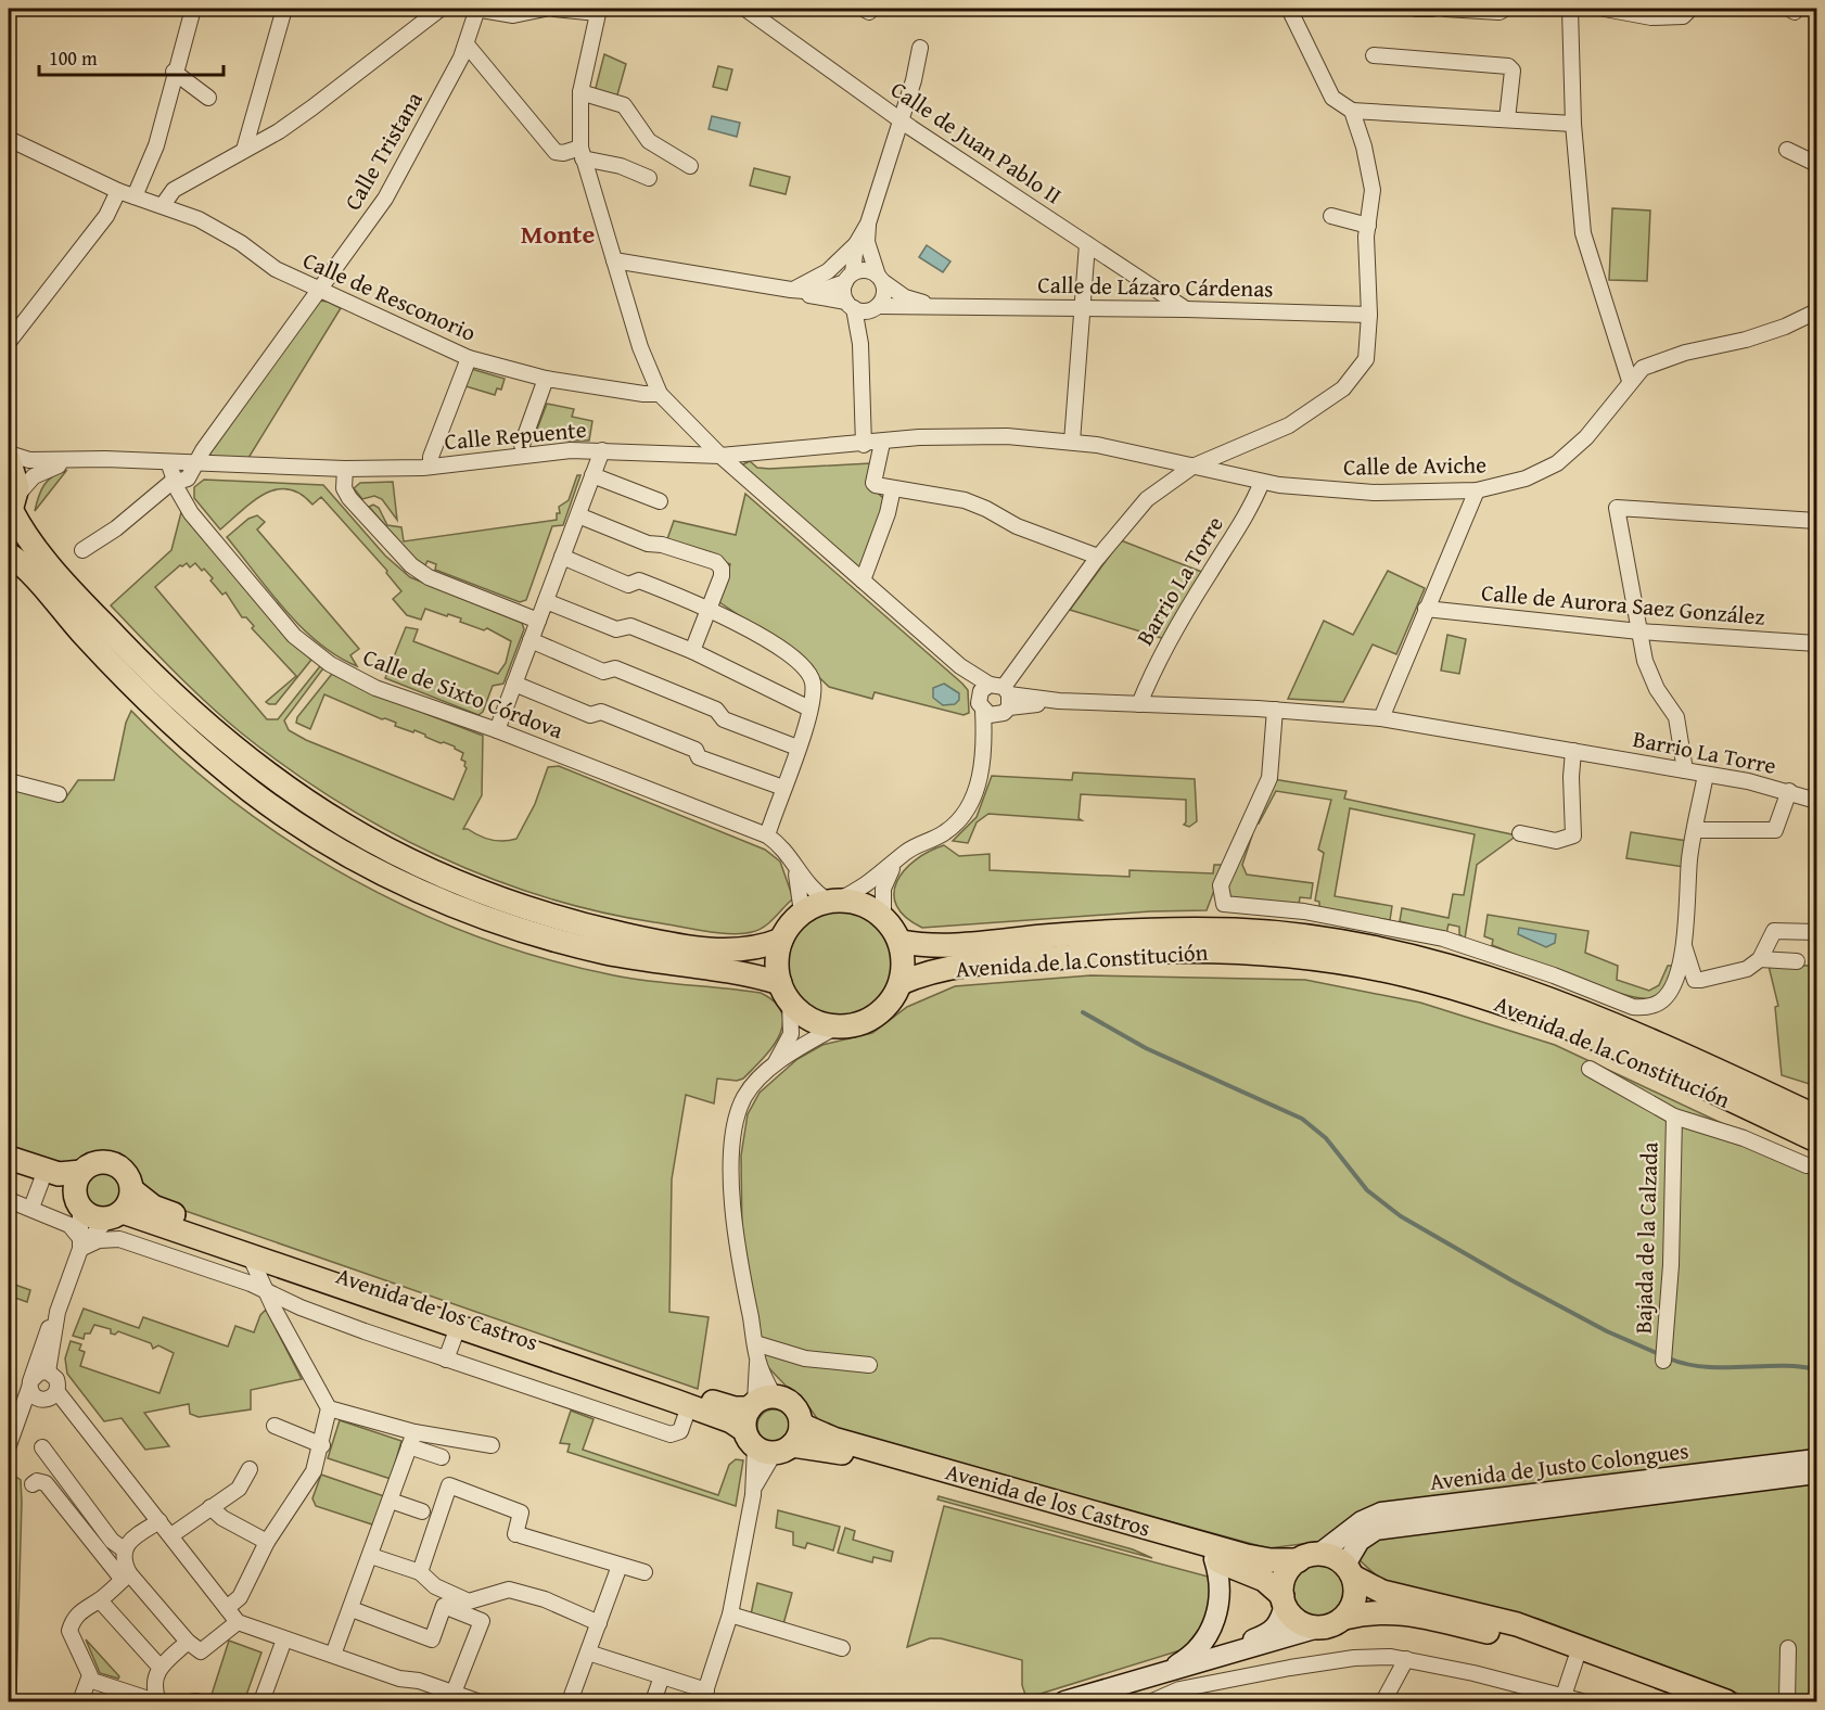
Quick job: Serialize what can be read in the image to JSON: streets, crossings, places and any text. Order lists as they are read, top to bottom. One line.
{"streets":{"main road":["Avenida de la Constitución","Avenida de los Castros","Avenida de Justo Colongues"],"street":["Calle de Juan Pablo II","Calle Tristana","Calle de Lázaro Cárdenas","Calle de Resconorio","Calle Repuente","Calle de Aviche","Barrio La Torre","Calle de Aurora Saez González","Calle de Sixto Córdova","Bajada de la Calzada"]},"crossings":[["Calle de Juan Pablo II","Calle de Lázaro Cárdenas"],["Calle Tristana","Calle de Resconorio"],["Calle Tristana","Calle Repuente"],["Calle Repuente","Calle de Aviche"],["Calle Repuente","Calle de Sixto Córdova"],["Calle de Aviche","Barrio La Torre"],["Calle de Sixto Córdova","Avenida de la Constitución"],["Avenida de los Castros","Avenida de Justo Colongues"]],"districts":["Monte"],"scale_bar":"100 m"}
